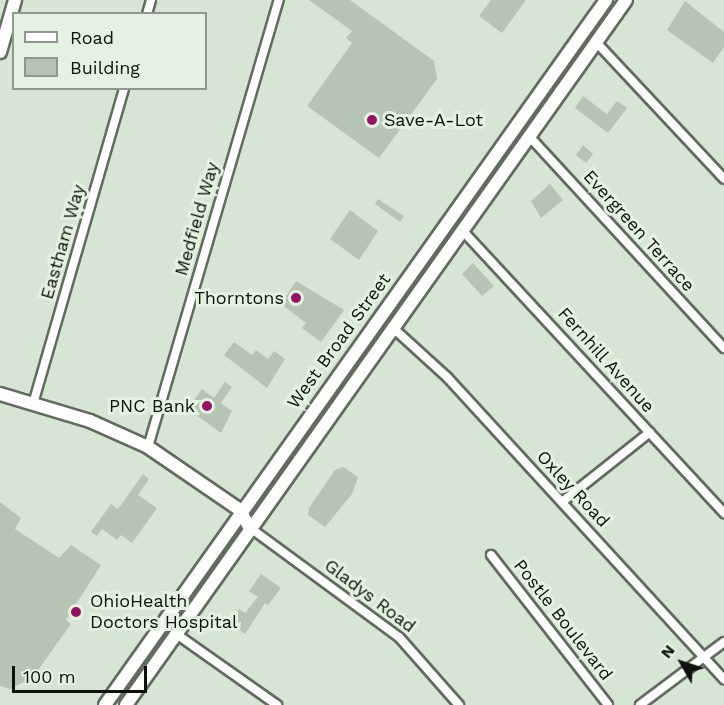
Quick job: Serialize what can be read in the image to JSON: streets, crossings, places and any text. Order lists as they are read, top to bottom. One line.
{"streets":{"main road":["West Broad Street"],"street":["Medfield Way","Evergreen Terrace","Eastham Way","Fernhill Avenue","Oxley Road","Gladys Road","Postle Boulevard"]},"crossings":[["Evergreen Terrace","West Broad Street"],["West Broad Street","Fernhill Avenue"],["West Broad Street","Oxley Road"],["West Broad Street","Gladys Road"]],"places":["Save-A-Lot","Thorntons","PNC Bank","OhioHealth Doctors Hospital"],"legend":["Road","Building"],"scale_bar":"100 m","north":"top left"}
